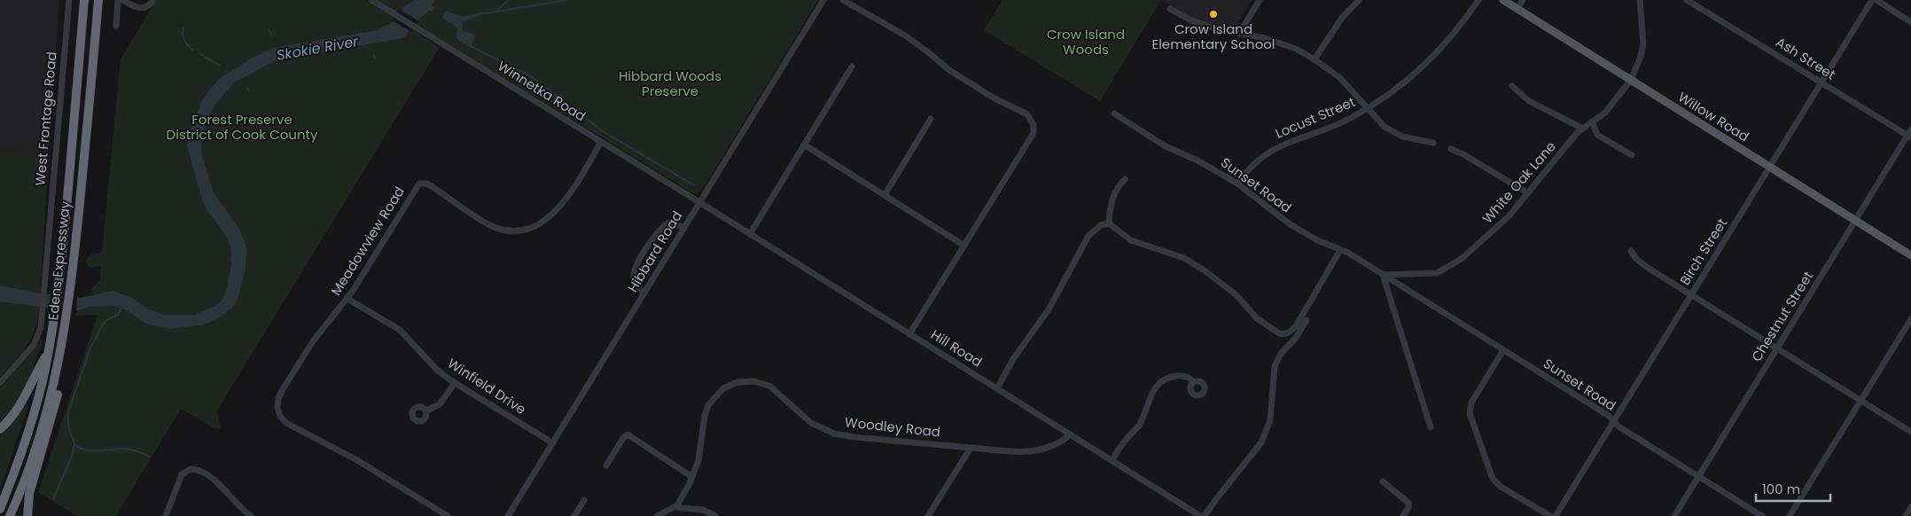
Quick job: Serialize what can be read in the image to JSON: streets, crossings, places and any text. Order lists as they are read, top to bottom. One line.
{"streets":{"highway":["Edens Expressway"],"main road":["Willow Road"],"street":["Ash Street","Winnetka Road","Locust Street","West Frontage Road","White Oak Lane","Sunset Road","Meadowview Road","Hibbard Road","Birch Street","Chestnut Street","Hill Road","Winfield Drive","Woodley Road"]},"crossings":[["Ash Street","Birch Street"],["Ash Street","Chestnut Street"],["Winnetka Road","Meadowview Road"],["Winnetka Road","Hibbard Road"],["Winnetka Road","Hill Road"],["Willow Road","White Oak Lane"],["Willow Road","Birch Street"],["Willow Road","Chestnut Street"],["Locust Street","Sunset Road"],["White Oak Lane","Sunset Road"],["Sunset Road","Birch Street"],["Sunset Road","Chestnut Street"],["Meadowview Road","Winfield Drive"],["Hibbard Road","Hill Road"],["Hibbard Road","Winfield Drive"],["Hill Road","Woodley Road"]],"water":["Skokie River"],"parks":["Crow Island Woods","Hibbard Woods Preserve","Forest Preserve District of Cook County"],"places":["Crow Island Elementary School"],"scale_bar":"100 m"}
